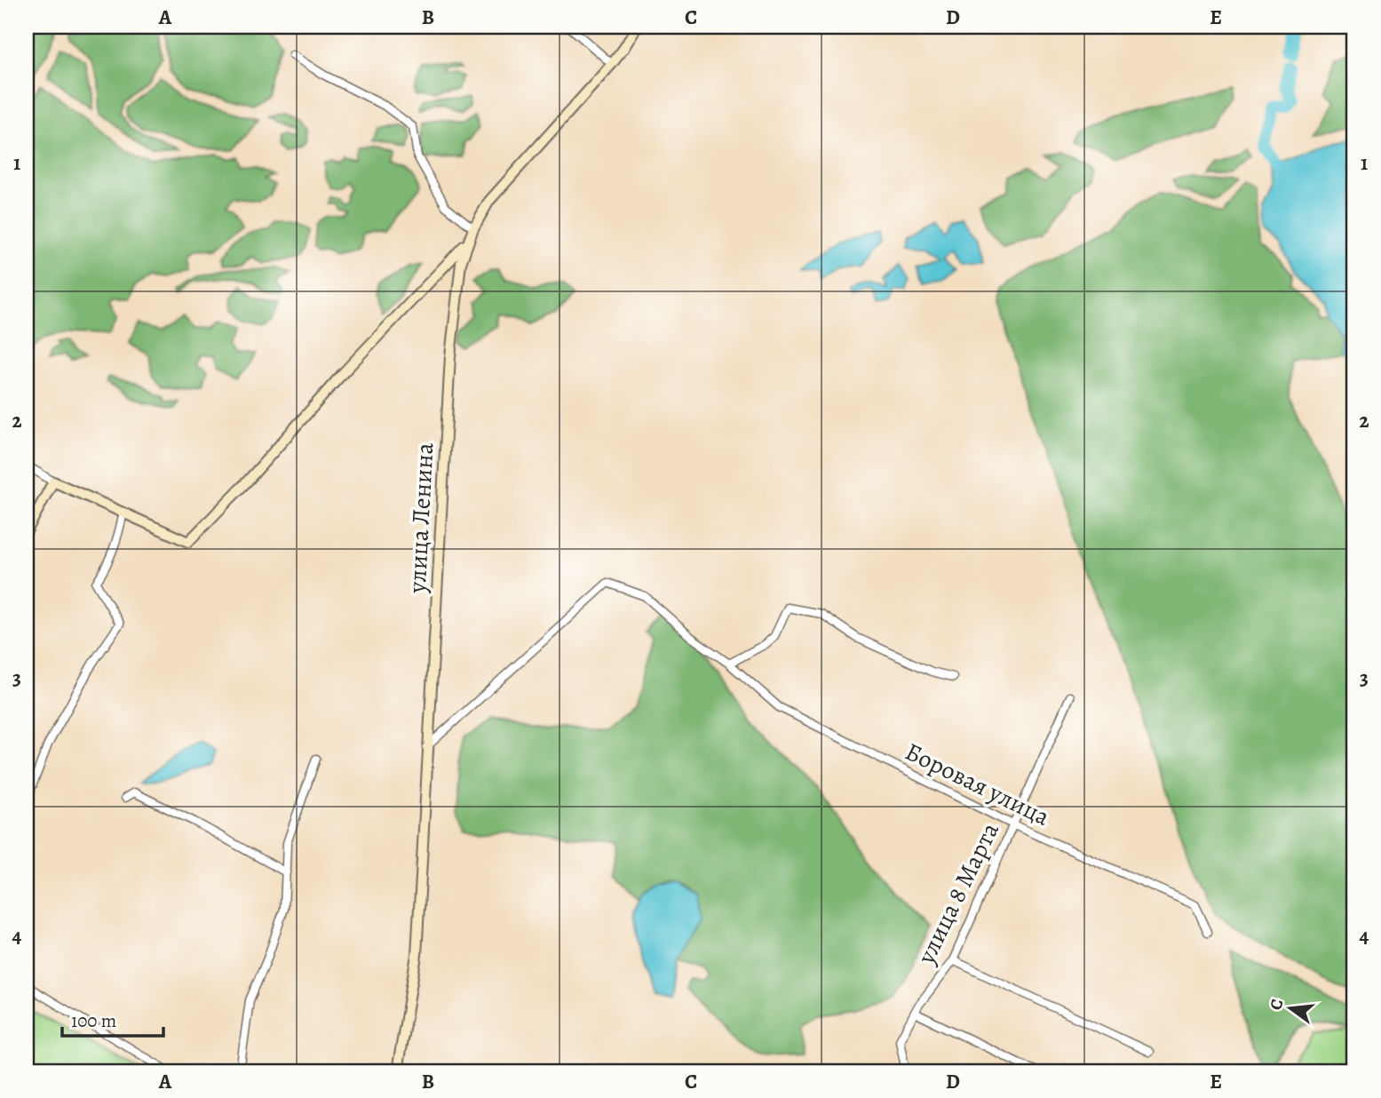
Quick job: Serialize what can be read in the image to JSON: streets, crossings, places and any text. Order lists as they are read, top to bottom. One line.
{"streets":{"street":["улица Ленина","Боровая улица","улица 8 Марта"]},"crossings":[["улица Ленина","Боровая улица"],["Боровая улица","улица 8 Марта"]],"scale_bar":"100 m","north":"left","grid":{"columns":["A","B","C","D","E"],"rows":["1","2","3","4"]}}
